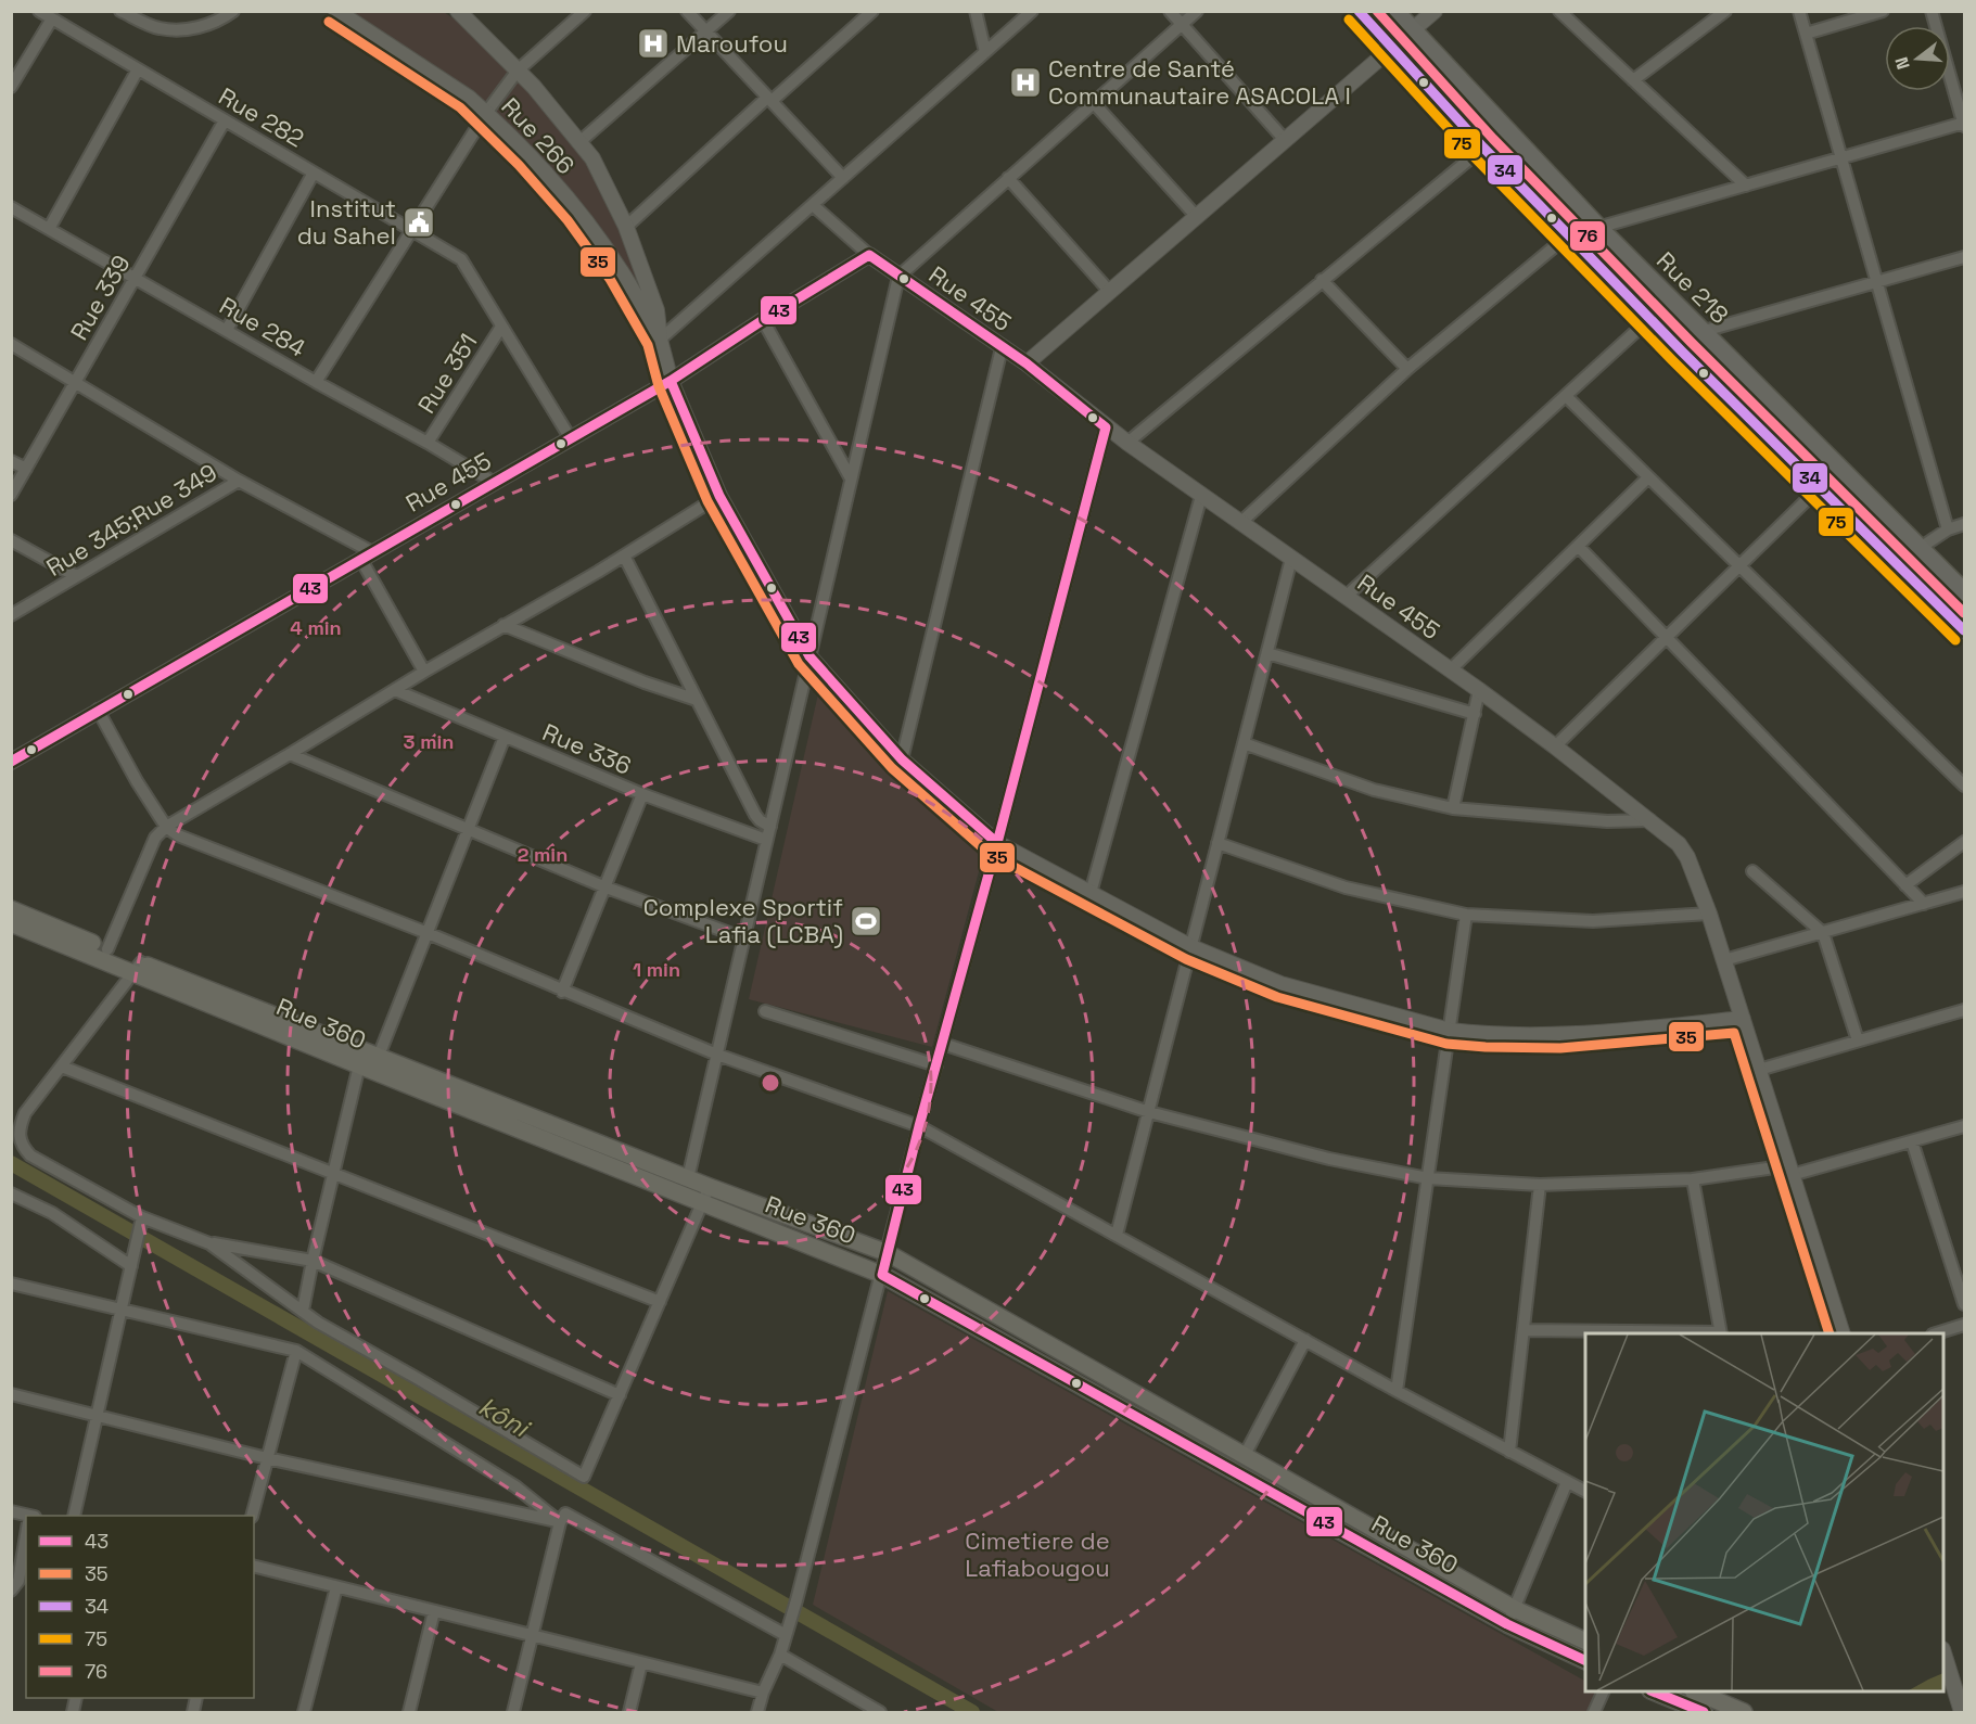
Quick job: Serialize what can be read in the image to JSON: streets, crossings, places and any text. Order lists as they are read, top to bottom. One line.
{"streets":{"highway":["Rue 218"],"main road":["Rue 360"],"street":["Rue 282","Rue 266","Rue 339","Rue 455","Rue 284","Rue 351","Rue 345;Rue 349","Rue 336"]},"crossings":[["Rue 282","Rue 339"],["Rue 282","Rue 351"],["Rue 266","Rue 455"],["Rue 339","Rue 284"],["Rue 455","Rue 284"],["Rue 284","Rue 351"]],"water":["kôni"],"parks":["Cimetiere de Lafiabougou"],"places":{"hospital":["Maroufou","Centre de Santé Communautaire ASACOLA I"],"public building":["Institut du Sahel"],"sports":["Complexe Sportif Lafia (LCBA)"]},"lines":["transit line 34","transit line 76","transit line 75","transit line 35","transit line 43"],"legend":["43","35","34","75","76"],"north":"left","rings":["4 min","3 min","2 min","1 min"]}
